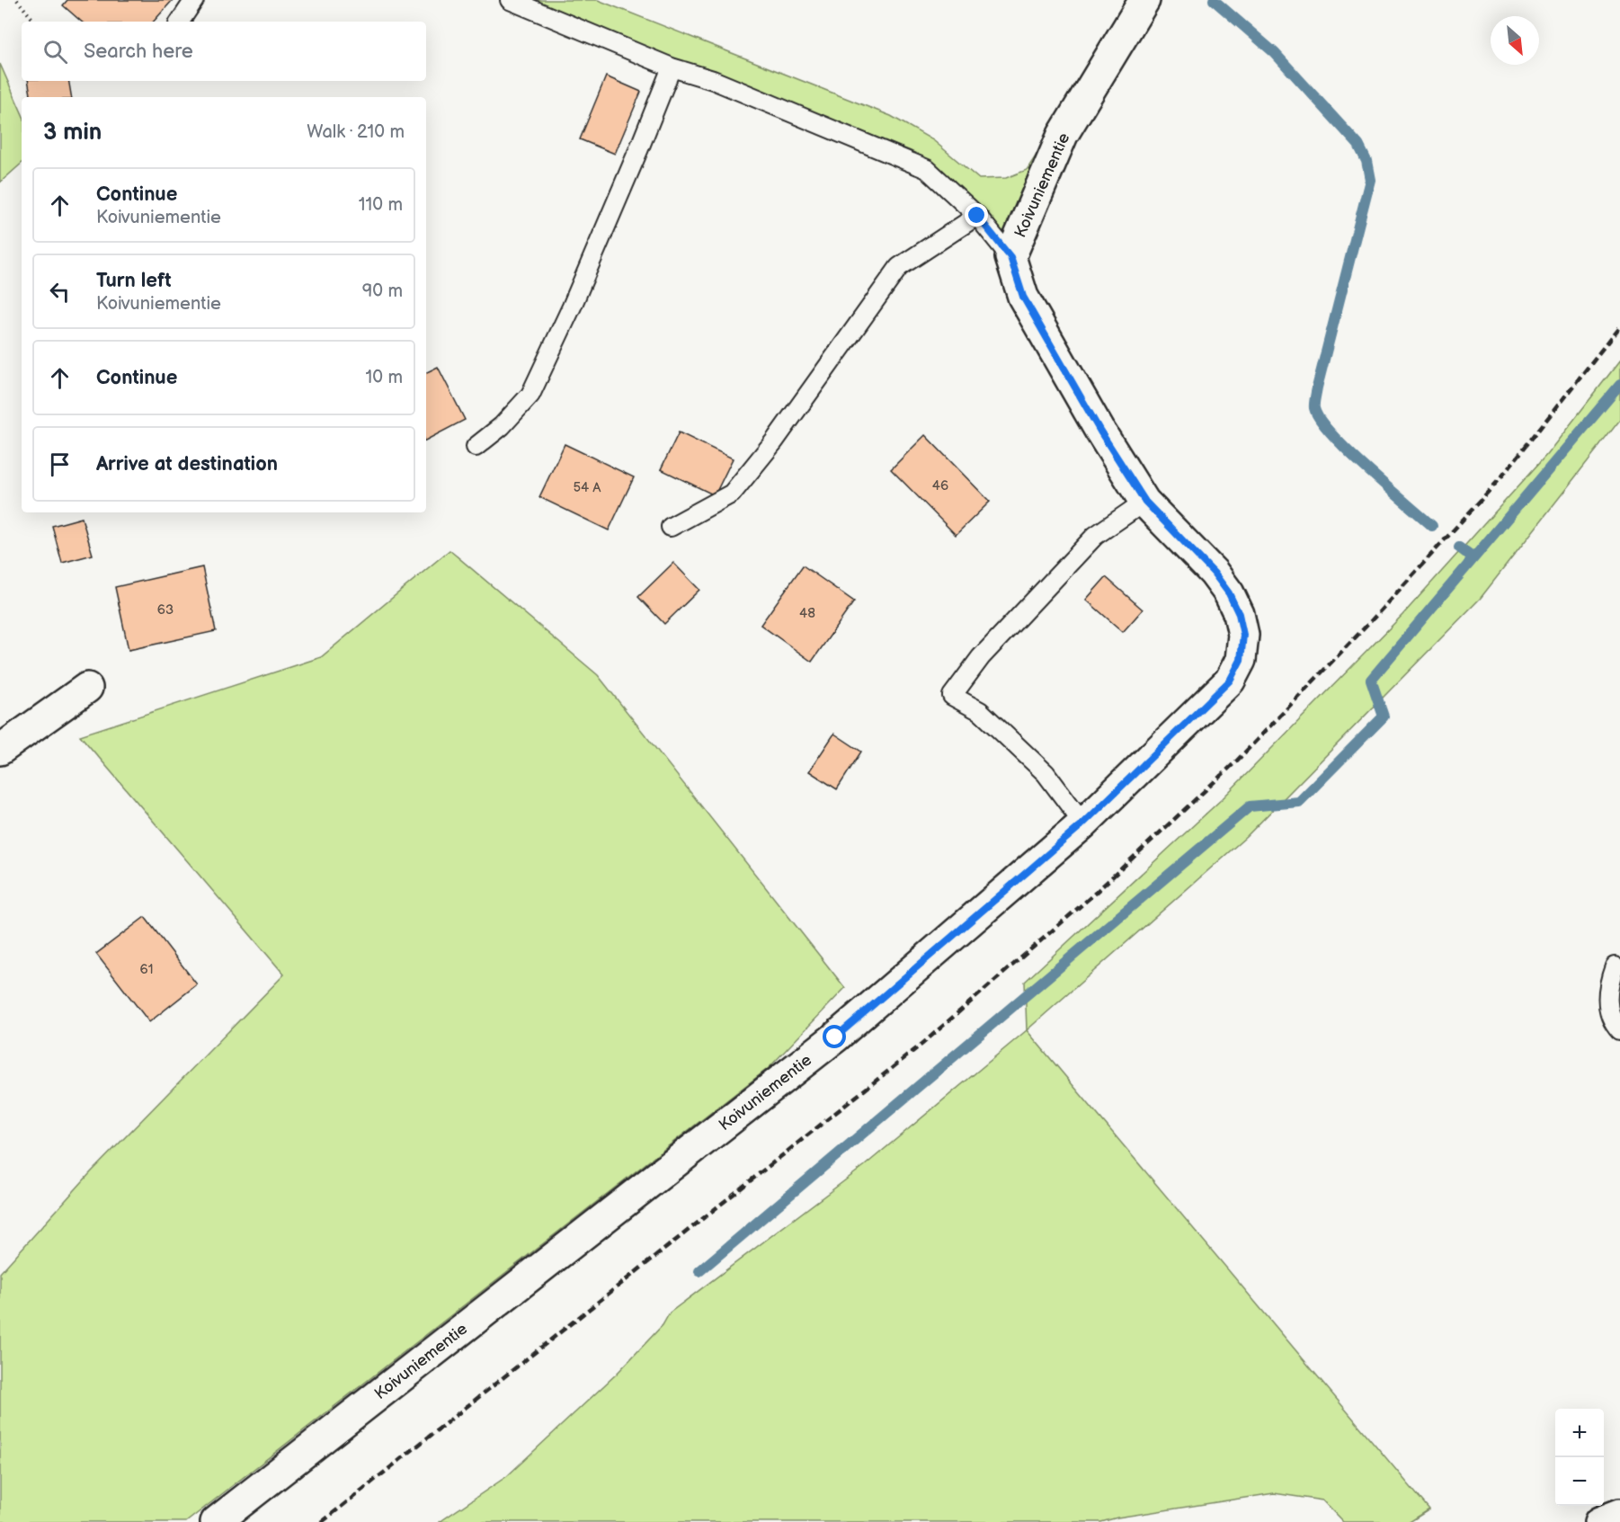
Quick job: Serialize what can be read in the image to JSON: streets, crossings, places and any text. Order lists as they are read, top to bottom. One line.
{"streets":{"street":["Koivuniementie"]},"house_numbers":["46","54 A","63","48","61"],"north":"bottom right","page":{"search":"Search here","heading":["3 min","Walk · 210 m"],"list":[["Continue","Koivuniementie","110 m"],["Turn left","Koivuniementie","90 m"],["Continue","10 m"],"Arrive at destination"],"map_buttons":["+","−"]}}
